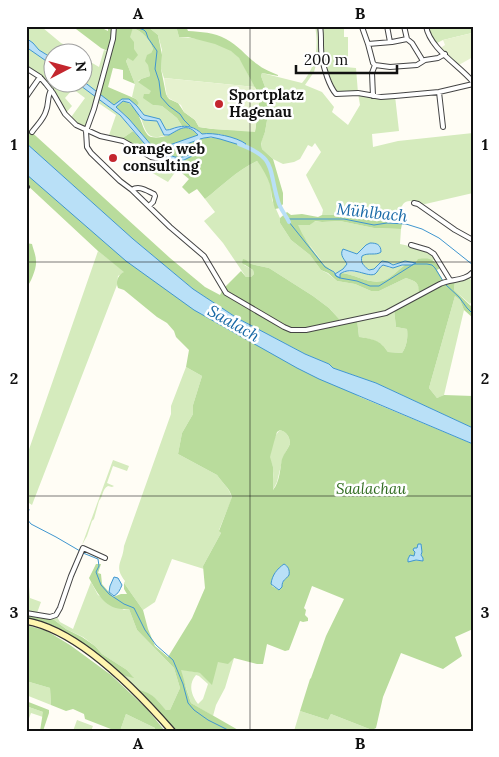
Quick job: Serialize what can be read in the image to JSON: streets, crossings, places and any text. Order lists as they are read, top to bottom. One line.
{"water":["Mühlbach","Saalach"],"parks":["Saalachau"],"places":["Sportplatz Hagenau","orange web consulting"],"scale_bar":"200 m","north":"right","grid":{"columns":["A","B"],"rows":["1","2","3"]}}
